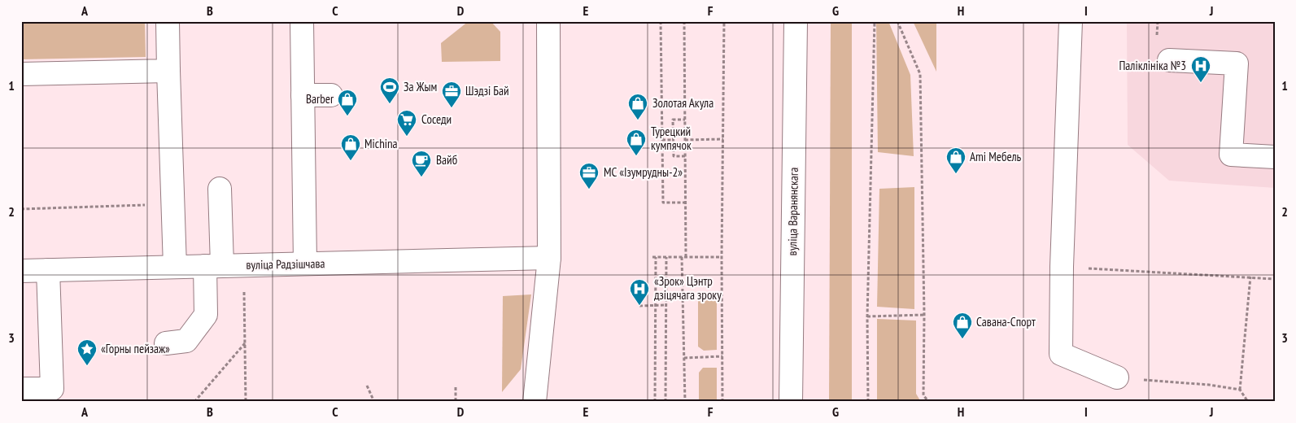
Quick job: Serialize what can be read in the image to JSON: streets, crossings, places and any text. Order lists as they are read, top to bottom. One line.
{"streets":{"street":["вуліца Варанянскага","вуліца Радзішчава"]},"places":{"hospital":["Паліклініка №3","«Зрок» Цэнтр дзіцячага зроку"],"sports":["За Жым"],"office":["Шэдзі Бай","МС «Ізумрудны-2»"],"shop":["Barber","Золотая Акула","Турецкий кумпячок","Michina","Ami Мебель","Савана-Спорт"],"supermarket":["Соседи"],"cafe":["Вайб"],"place":["«Горны пейзаж»"]},"grid":{"columns":["A","B","C","D","E","F","G","H","I","J"],"rows":["1","2","3"]}}
